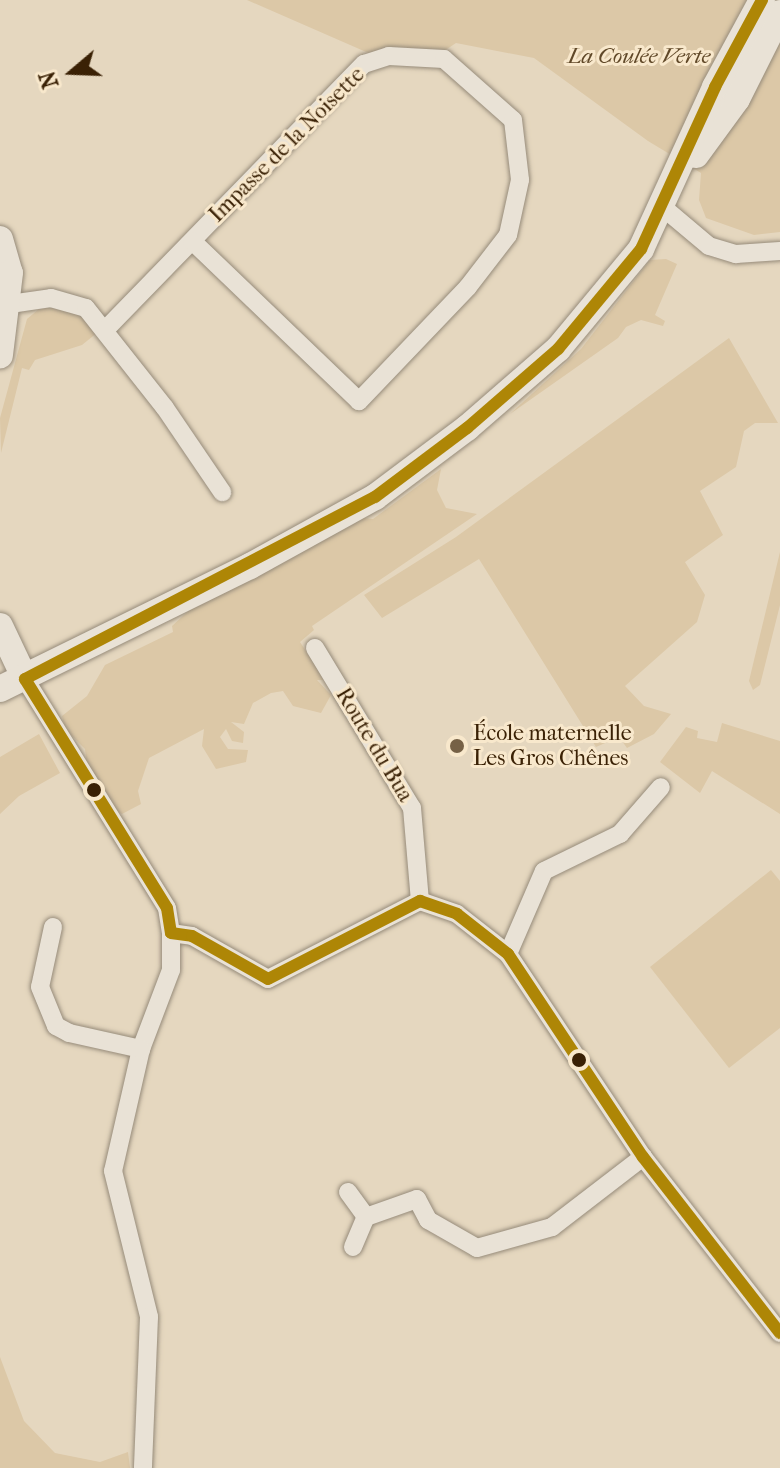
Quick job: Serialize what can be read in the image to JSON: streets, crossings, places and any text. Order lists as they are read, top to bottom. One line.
{"streets":{"street":["Impasse de la Noisette","Route du Bua"]},"parks":["La Coulée Verte"],"places":["École maternelle Les Gros Chênes"],"north":"left"}
